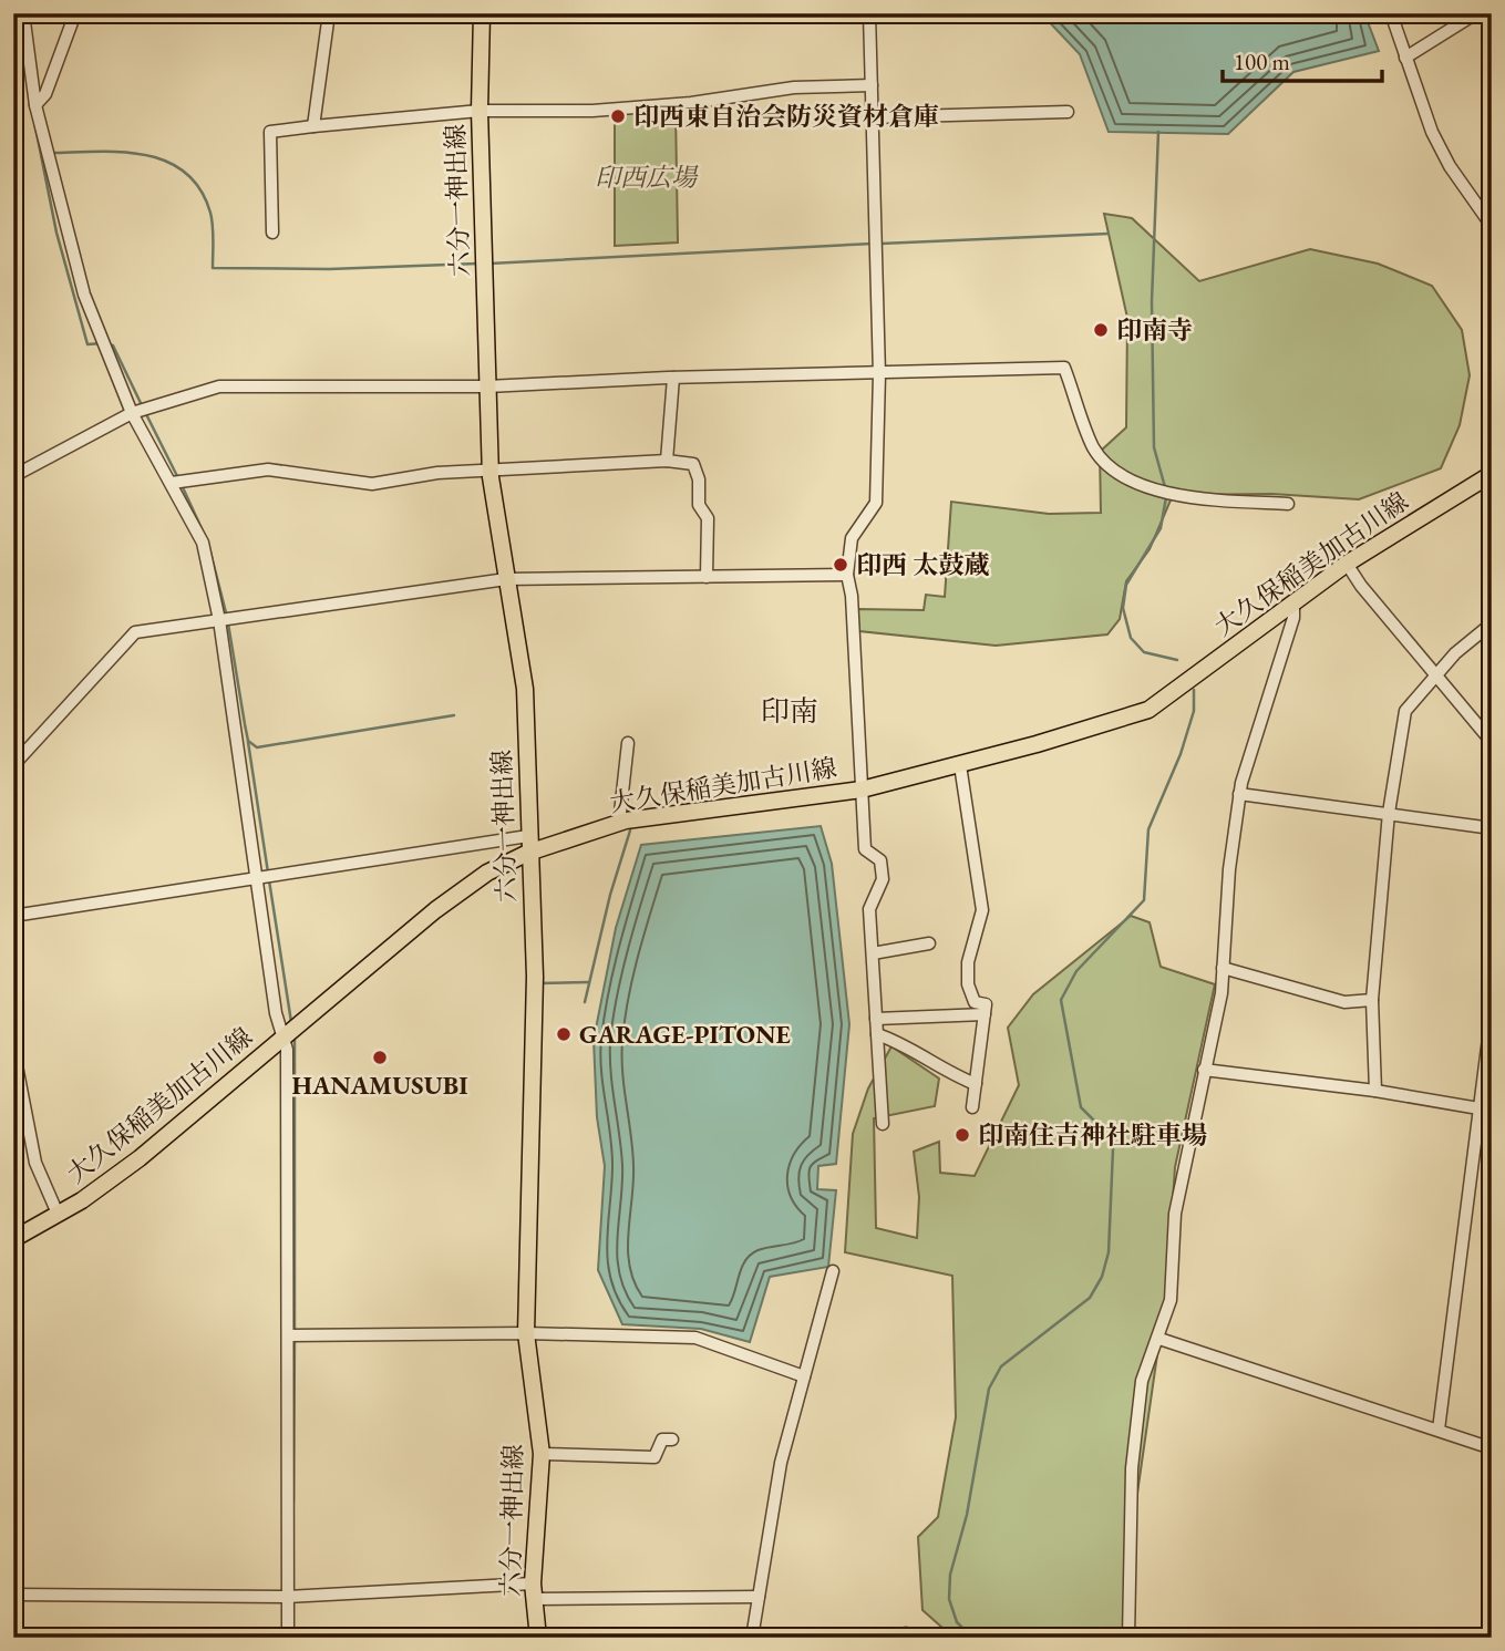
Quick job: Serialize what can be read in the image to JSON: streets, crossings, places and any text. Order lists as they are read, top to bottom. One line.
{"streets":{"main road":["六分一神出線","大久保稲美加古川線"]},"crossings":[["六分一神出線","大久保稲美加古川線"]],"districts":["印南"],"parks":["印西広場"],"places":["印西東自治会防災資材倉庫","印南寺","印西 太鼓蔵","GARAGE-PITONE","HANAMUSUBI","印南住吉神社駐車場"],"scale_bar":"100 m"}
